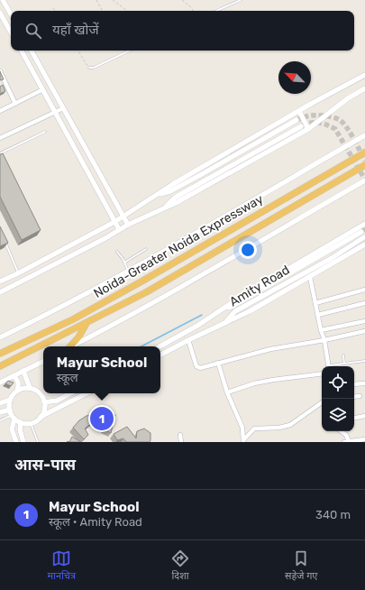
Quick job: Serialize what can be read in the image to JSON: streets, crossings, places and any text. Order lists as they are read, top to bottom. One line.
{"streets":{"highway":["Noida-Greater Noida Expressway"],"street":["Amity Road"]},"north":"top left","page":{"search":"यहाँ खोजें","popup":["Mayur School","स्कूल"],"pins":"1","heading":"आस-पास","list":[{"mark":"1","name":"Mayur School","note":"स्कूल · Amity Road","value":"340 m"}],"nav":["मानचित्र","दिशा","सहेजे गए"]}}
